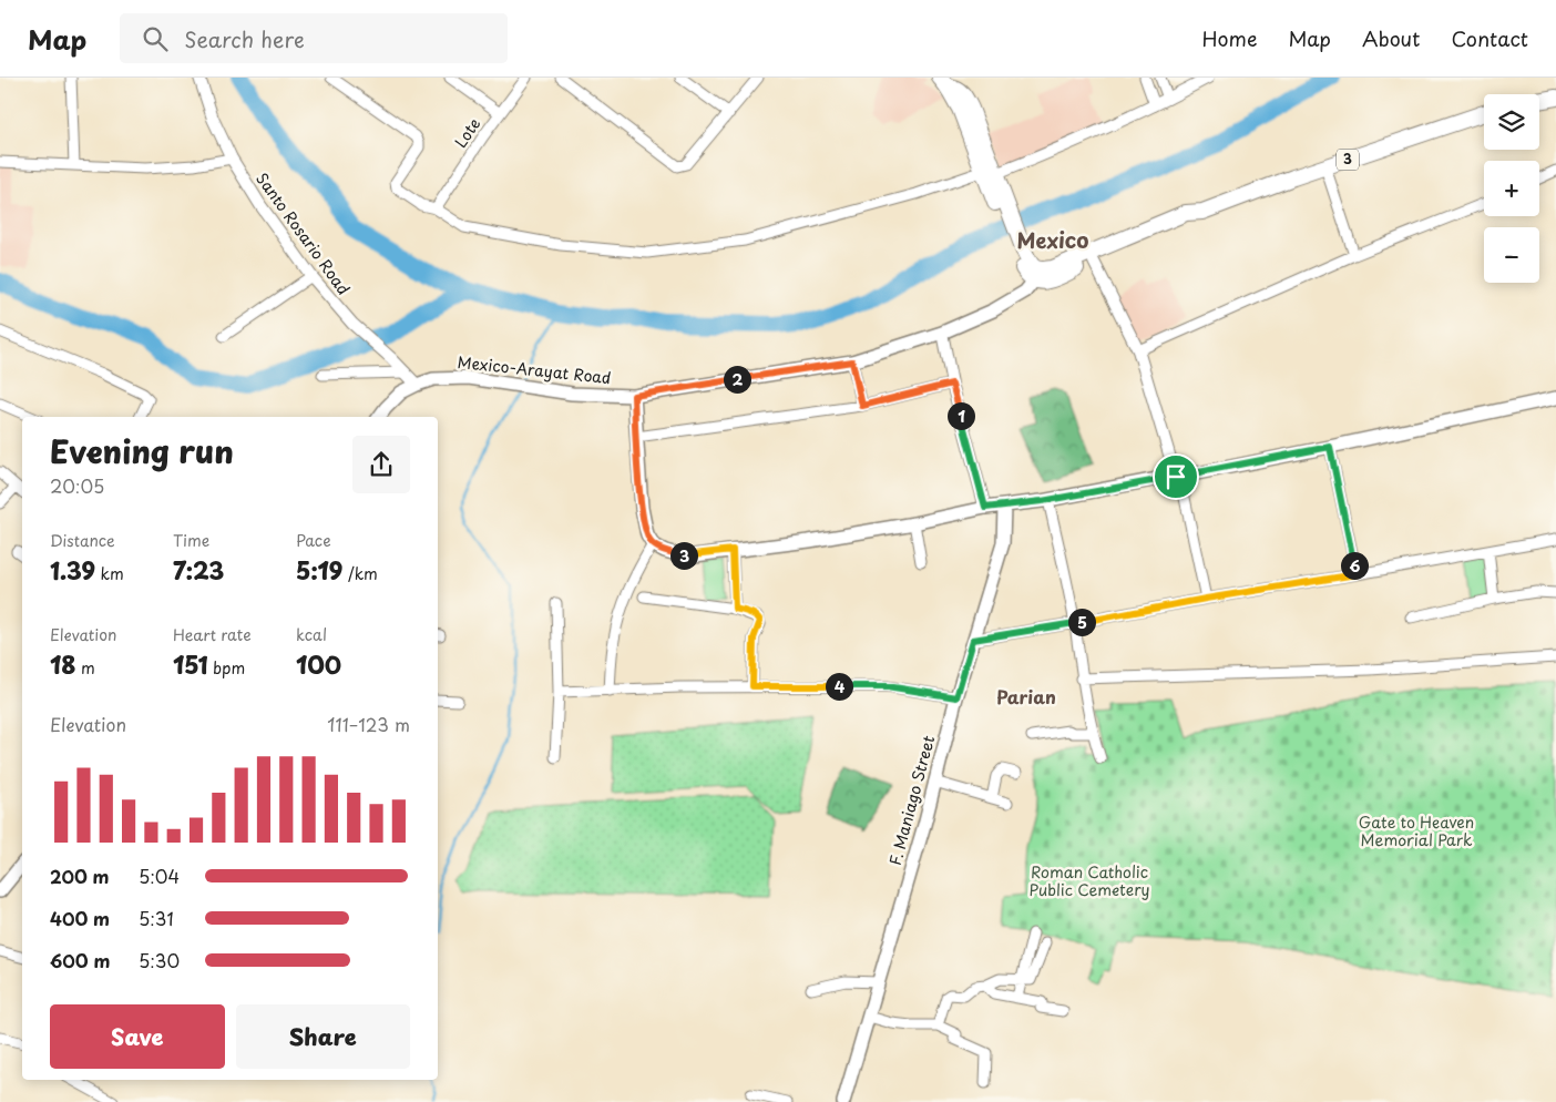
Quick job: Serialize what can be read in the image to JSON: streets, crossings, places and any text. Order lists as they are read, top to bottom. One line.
{"streets":{"highway":["3"],"main road":["Mexico-Arayat Road","F. Maniago Street"],"street":["Lote","Santo Rosario Road"]},"crossings":[["3","Mexico-Arayat Road"],["Santo Rosario Road","Mexico-Arayat Road"]],"districts":["Mexico","Parian"],"parks":["Gate to Heaven Memorial Park","Roman Catholic Public Cemetery"],"page":{"header":"Map","search":"Search here","nav":["Home","Map","About","Contact"],"map_buttons":["+","−"],"pins":["2","1","3","6","5","4"],"heading":["Evening run","20:05"],"stats":[["Distance","1.39 km"],["Time","7:23"],["Pace","5:19 /km"],["Elevation","18 m"],["Heart rate","151 bpm"],["kcal","100"]],"chart":["Elevation","111–123 m"],"list":[{"name":"200 m","note":"5:04"},{"name":"400 m","note":"5:31"},{"name":"600 m","note":"5:30"}],"buttons":["Save","Share"]}}
